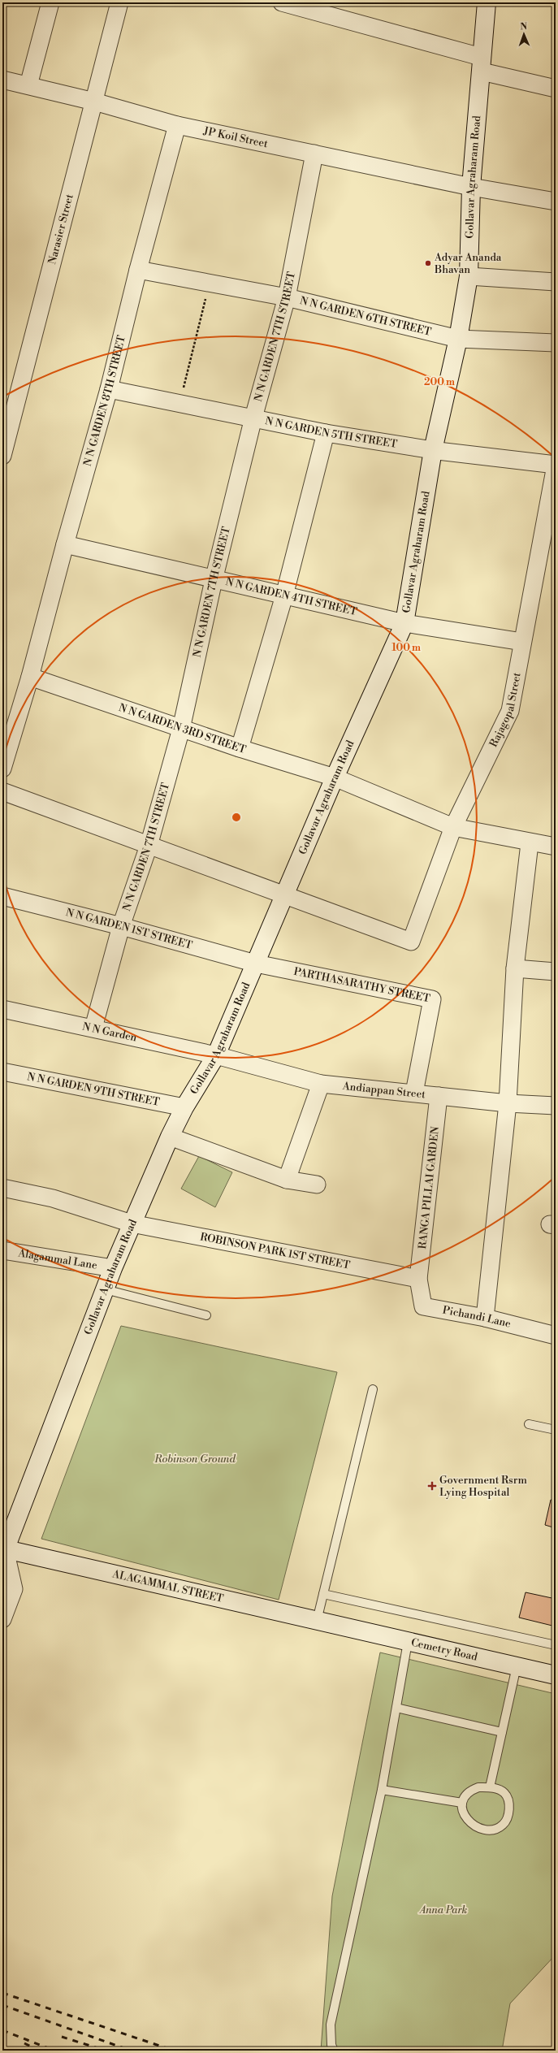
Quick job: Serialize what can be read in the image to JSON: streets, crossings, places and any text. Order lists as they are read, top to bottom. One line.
{"streets":{"street":["JP Koil Street","Gollavar Agraharam Road","Narasier Street","N N GARDEN 6TH STREET","N N GARDEN 7TH STREET","N N GARDEN 8TH STREET","N N GARDEN 5TH STREET","N N GARDEN 4TH STREET","Rajagopal Street","N N GARDEN 3RD STREET","N N GARDEN 1ST STREET","PARTHASARATHY STREET","N N Garden","N N GARDEN 9TH STREET","Andiappan Street","RANGA PILLAI GARDEN","ROBINSON PARK 1ST STREET","Alagammal Lane","Pichandi Lane","ALAGAMMAL STREET","Cemetry Road"]},"crossings":[["JP Koil Street","Gollavar Agraharam Road"],["JP Koil Street","Narasier Street"],["JP Koil Street","N N GARDEN 7TH STREET"],["JP Koil Street","N N GARDEN 8TH STREET"],["Gollavar Agraharam Road","N N GARDEN 6TH STREET"],["Gollavar Agraharam Road","N N GARDEN 5TH STREET"],["Gollavar Agraharam Road","N N GARDEN 4TH STREET"],["Gollavar Agraharam Road","Rajagopal Street"],["Gollavar Agraharam Road","N N GARDEN 3RD STREET"],["Gollavar Agraharam Road","N N GARDEN 1ST STREET"],["Gollavar Agraharam Road","PARTHASARATHY STREET"],["Gollavar Agraharam Road","N N Garden"],["Gollavar Agraharam Road","N N GARDEN 9TH STREET"],["Gollavar Agraharam Road","Andiappan Street"],["Gollavar Agraharam Road","ROBINSON PARK 1ST STREET"],["Gollavar Agraharam Road","Alagammal Lane"],["Gollavar Agraharam Road","ALAGAMMAL STREET"],["N N GARDEN 6TH STREET","N N GARDEN 7TH STREET"],["N N GARDEN 6TH STREET","N N GARDEN 8TH STREET"],["N N GARDEN 7TH STREET","N N GARDEN 5TH STREET"],["N N GARDEN 7TH STREET","N N GARDEN 4TH STREET"],["N N GARDEN 7TH STREET","N N GARDEN 3RD STREET"],["N N GARDEN 7TH STREET","N N GARDEN 1ST STREET"],["N N GARDEN 7TH STREET","N N Garden"],["N N GARDEN 8TH STREET","N N GARDEN 5TH STREET"],["N N GARDEN 8TH STREET","N N GARDEN 4TH STREET"],["N N GARDEN 8TH STREET","N N GARDEN 3RD STREET"],["N N GARDEN 5TH STREET","Rajagopal Street"],["N N GARDEN 4TH STREET","Rajagopal Street"],["Rajagopal Street","N N GARDEN 3RD STREET"],["N N GARDEN 1ST STREET","PARTHASARATHY STREET"],["PARTHASARATHY STREET","Andiappan Street"],["N N Garden","Andiappan Street"],["Andiappan Street","RANGA PILLAI GARDEN"],["RANGA PILLAI GARDEN","ROBINSON PARK 1ST STREET"],["RANGA PILLAI GARDEN","Pichandi Lane"],["ROBINSON PARK 1ST STREET","Pichandi Lane"],["ALAGAMMAL STREET","Cemetry Road"]],"parks":["Robinson Ground","Anna Park"],"places":{"other":["Adyar Ananda Bhavan"],"health":["Government Rsrm Lying Hospital"]},"north":"top","rings":["200 m","100 m"]}
